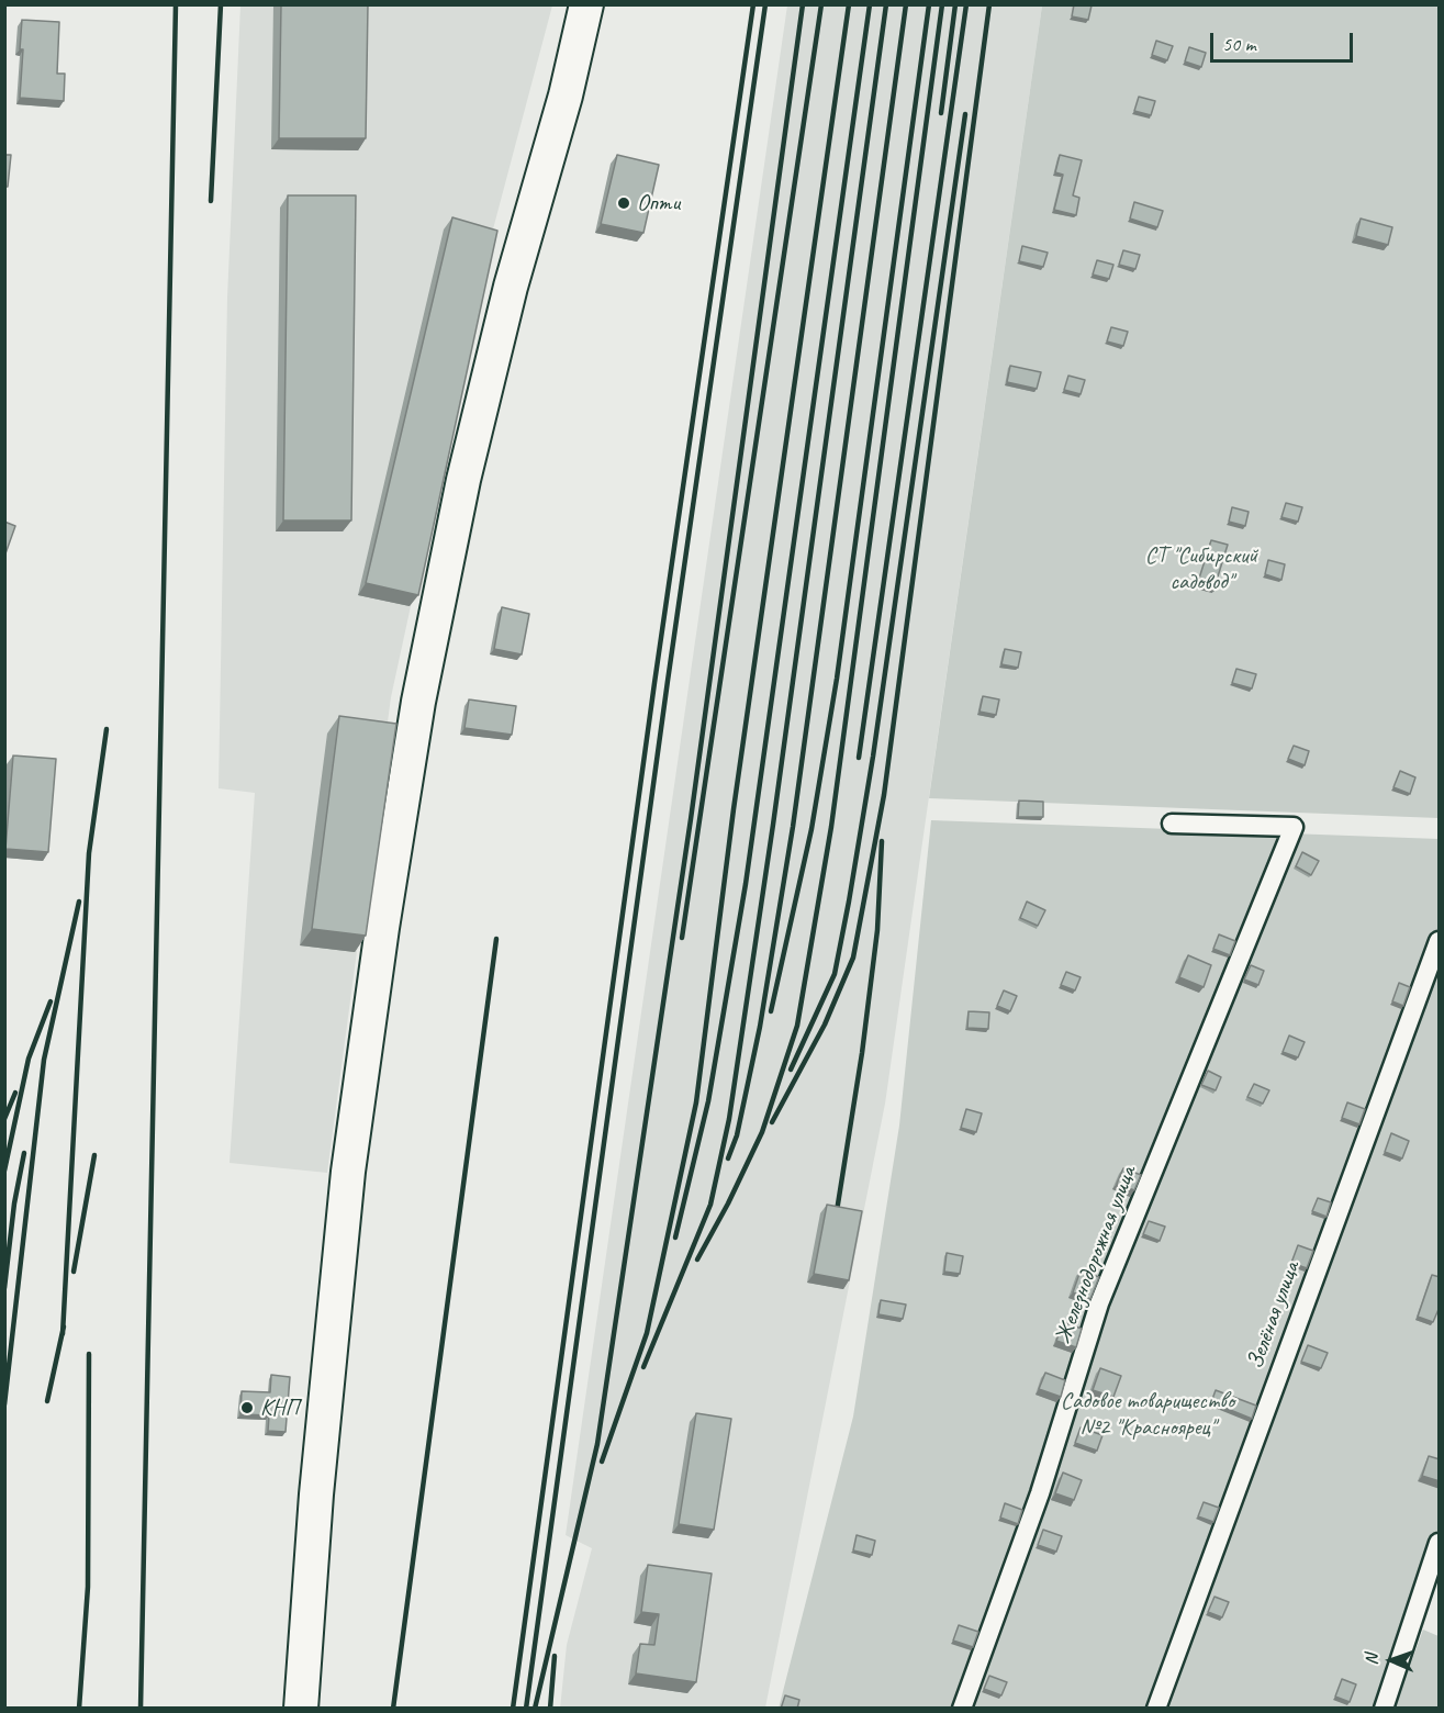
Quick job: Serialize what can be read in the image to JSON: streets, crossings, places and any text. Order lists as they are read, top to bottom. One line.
{"streets":{"street":["Железнодорожная улица","Зелёная улица"]},"parks":["СТ \"Сибирский садовод\"","Садовое товарищество №2 \"Красноярец\""],"places":["Опти","КНП"],"scale_bar":"50 m","north":"left"}
